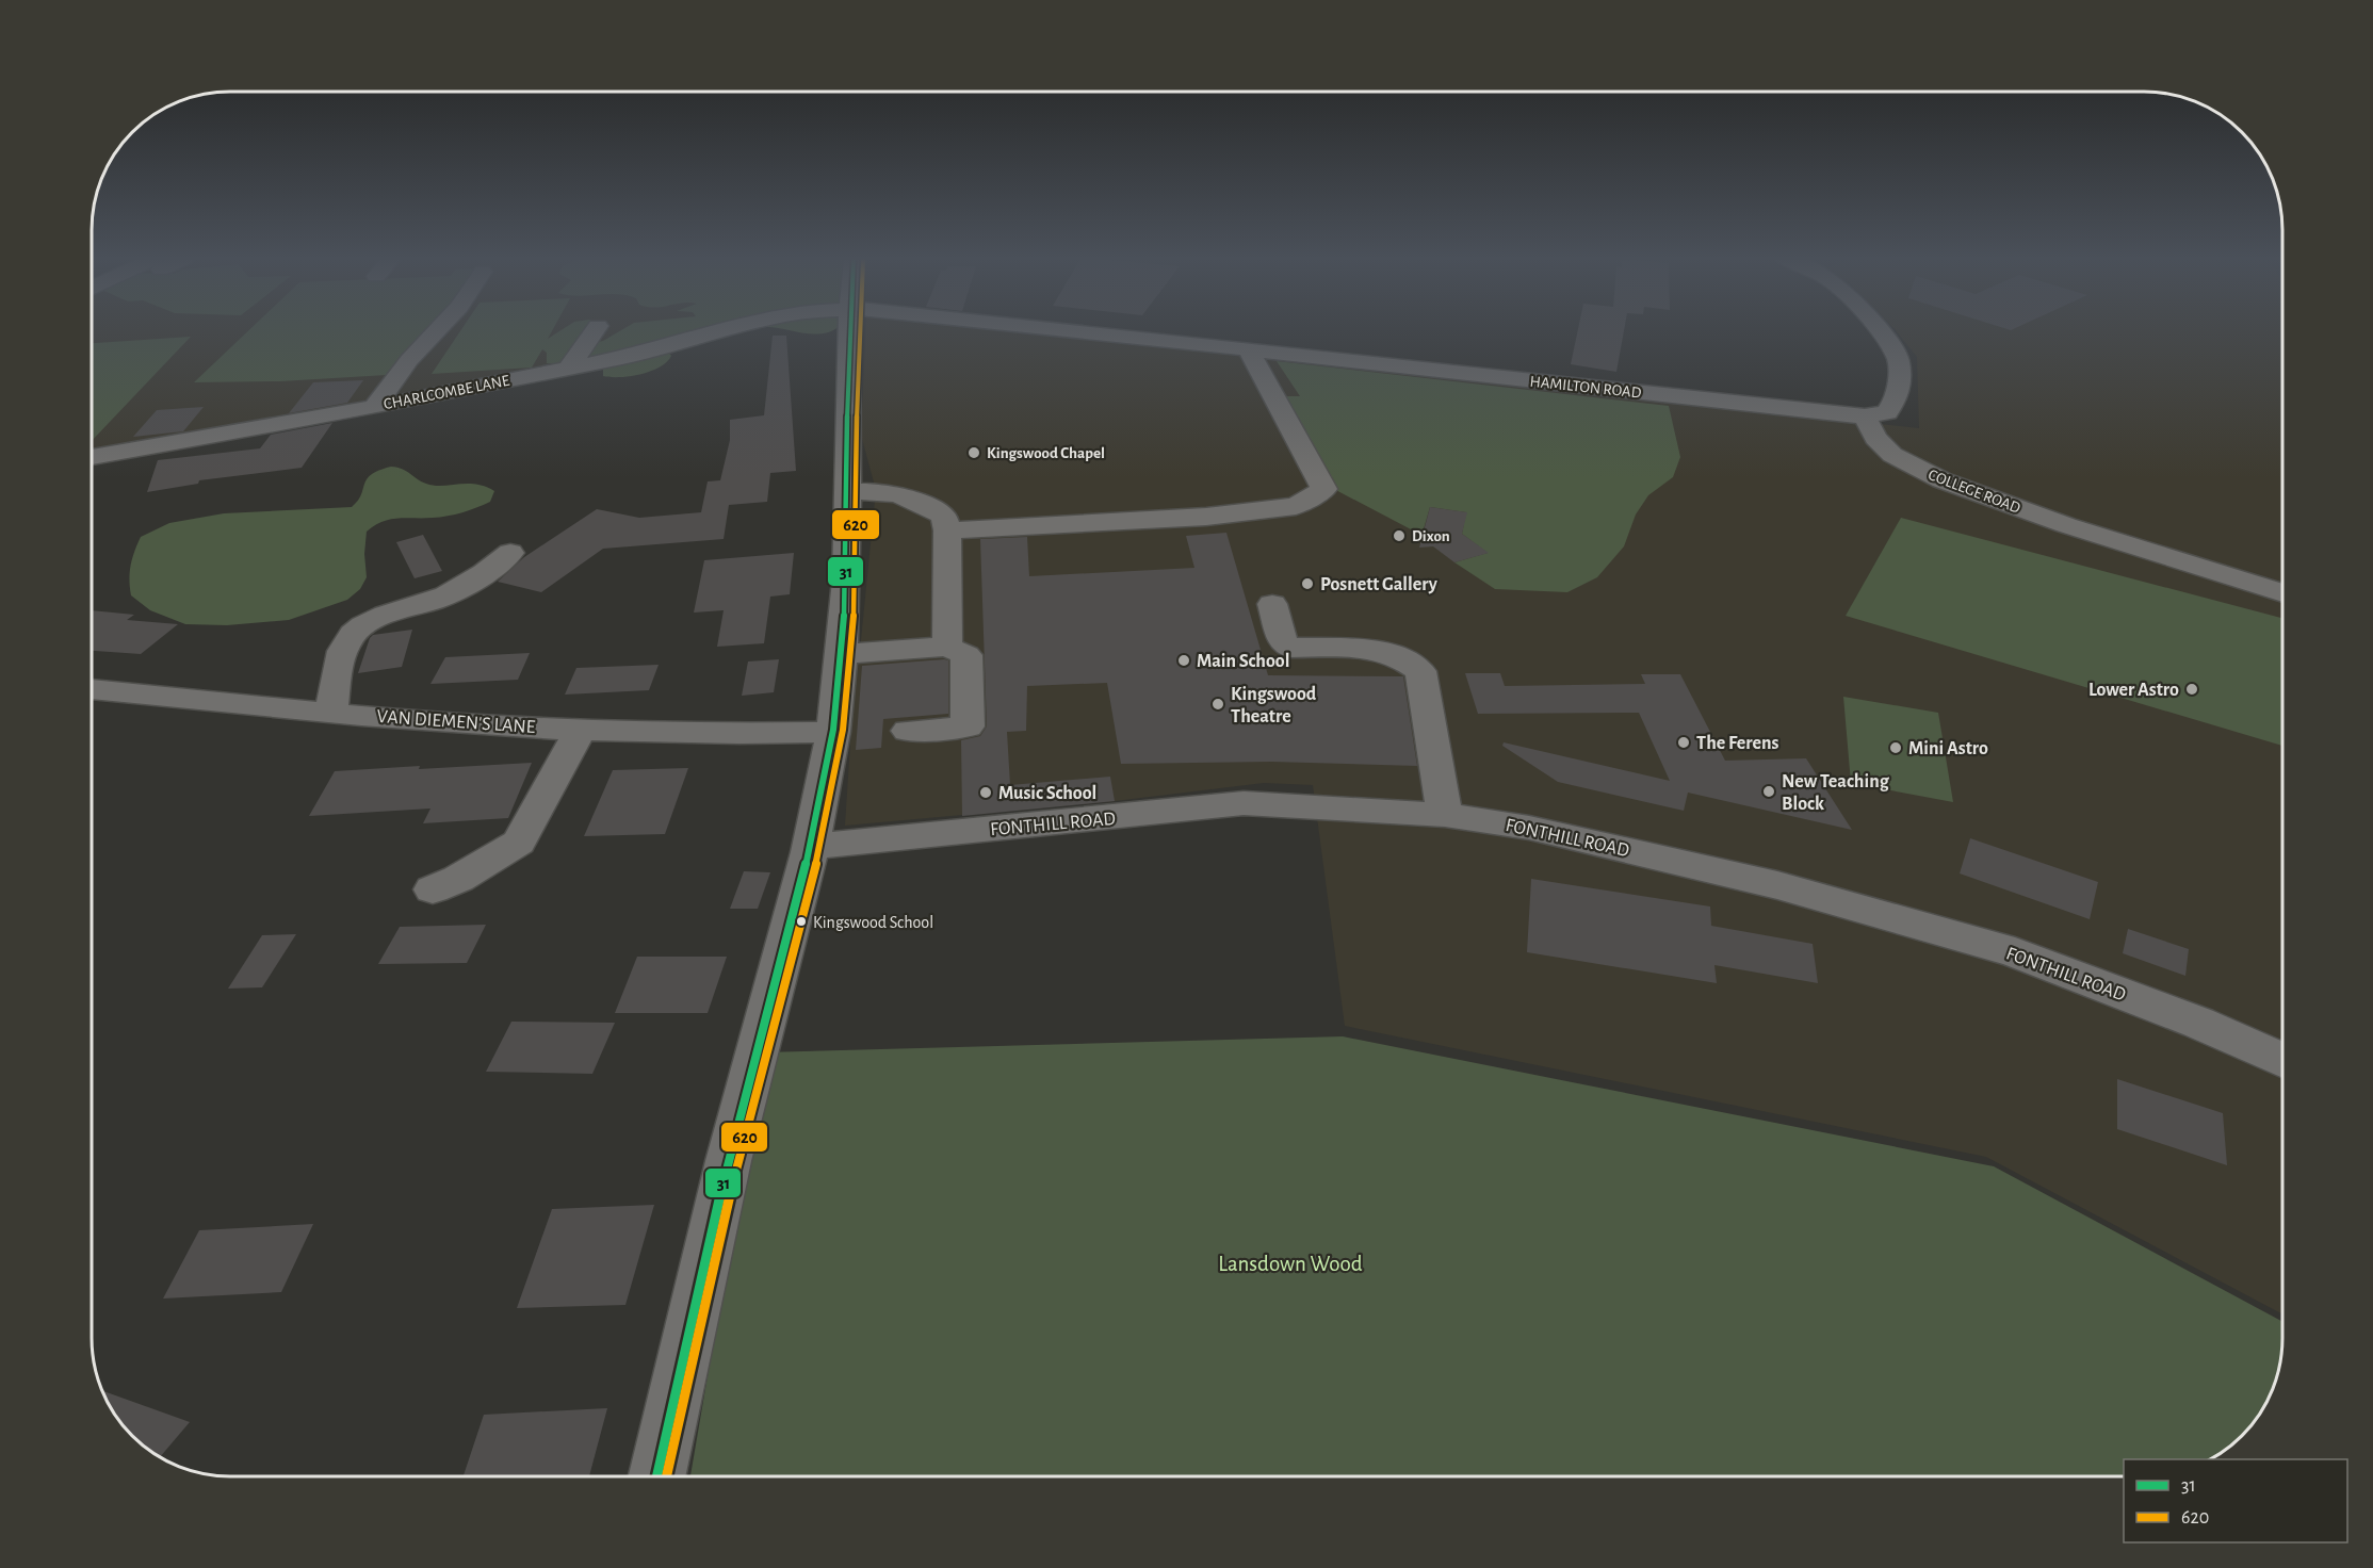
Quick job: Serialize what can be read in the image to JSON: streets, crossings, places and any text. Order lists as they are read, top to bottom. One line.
{"streets":{"street":["HAMILTON ROAD","CHARLCOMBE LANE","COLLEGE ROAD","VAN DIEMEN'S LANE","FONTHILL ROAD"]},"crossings":[["HAMILTON ROAD","COLLEGE ROAD"]],"parks":["Lansdown Wood"],"places":["Kingswood Chapel","Dixon","Posnett Gallery","Main School","Lower Astro","Kingswood Theatre","The Ferens","Mini Astro","New Teaching Block","Music School","Kingswood School"],"lines":["transit line 31","transit line 620"],"legend":["31","620"]}
